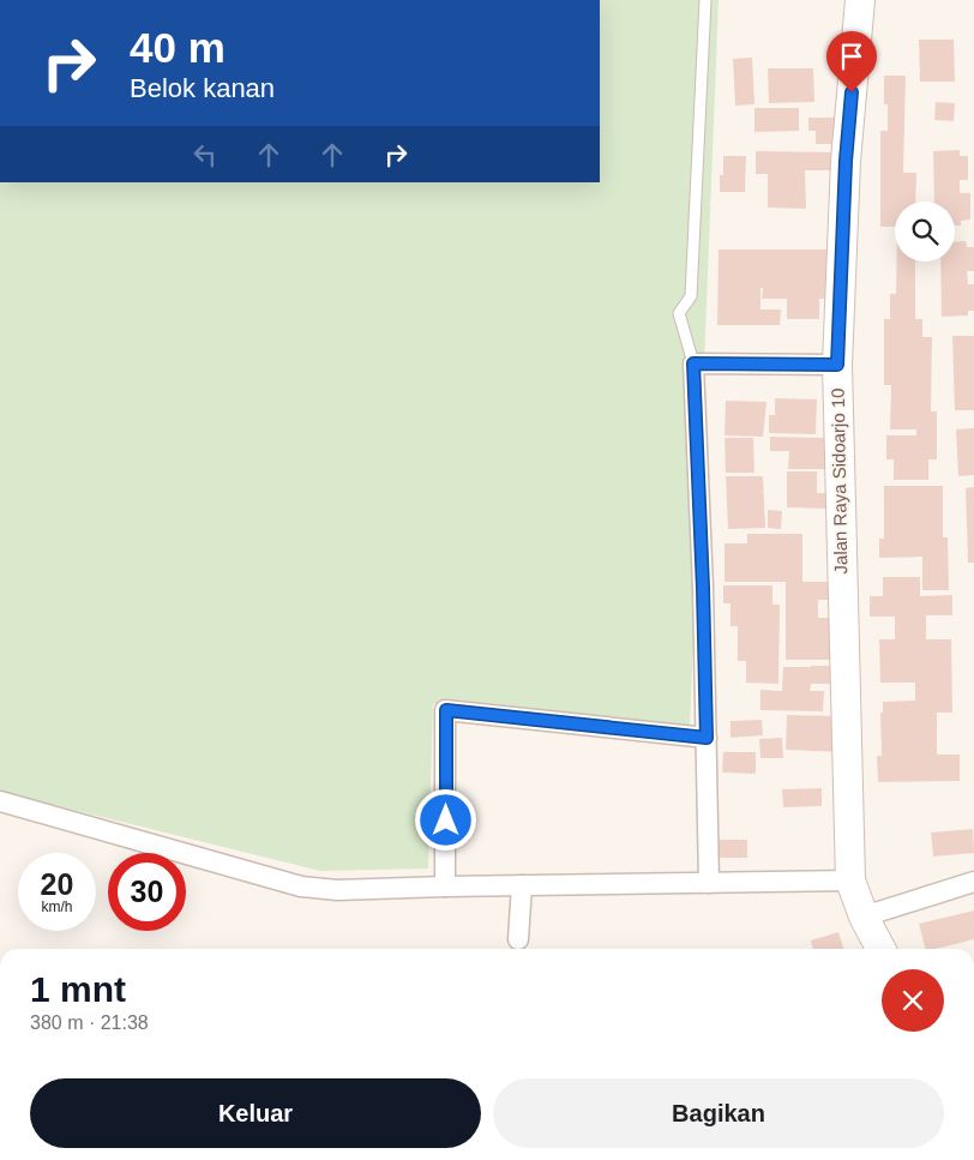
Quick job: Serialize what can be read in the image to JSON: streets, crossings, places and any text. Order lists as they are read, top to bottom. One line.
{"streets":{"street":["Jalan Raya Sidoarjo 10"]},"page":{"turn":["40 m","Belok kanan"],"speed":"20 km/h","limit":"30","heading":["1 mnt","380 m · 21:38"],"buttons":["Keluar","Bagikan"]}}
